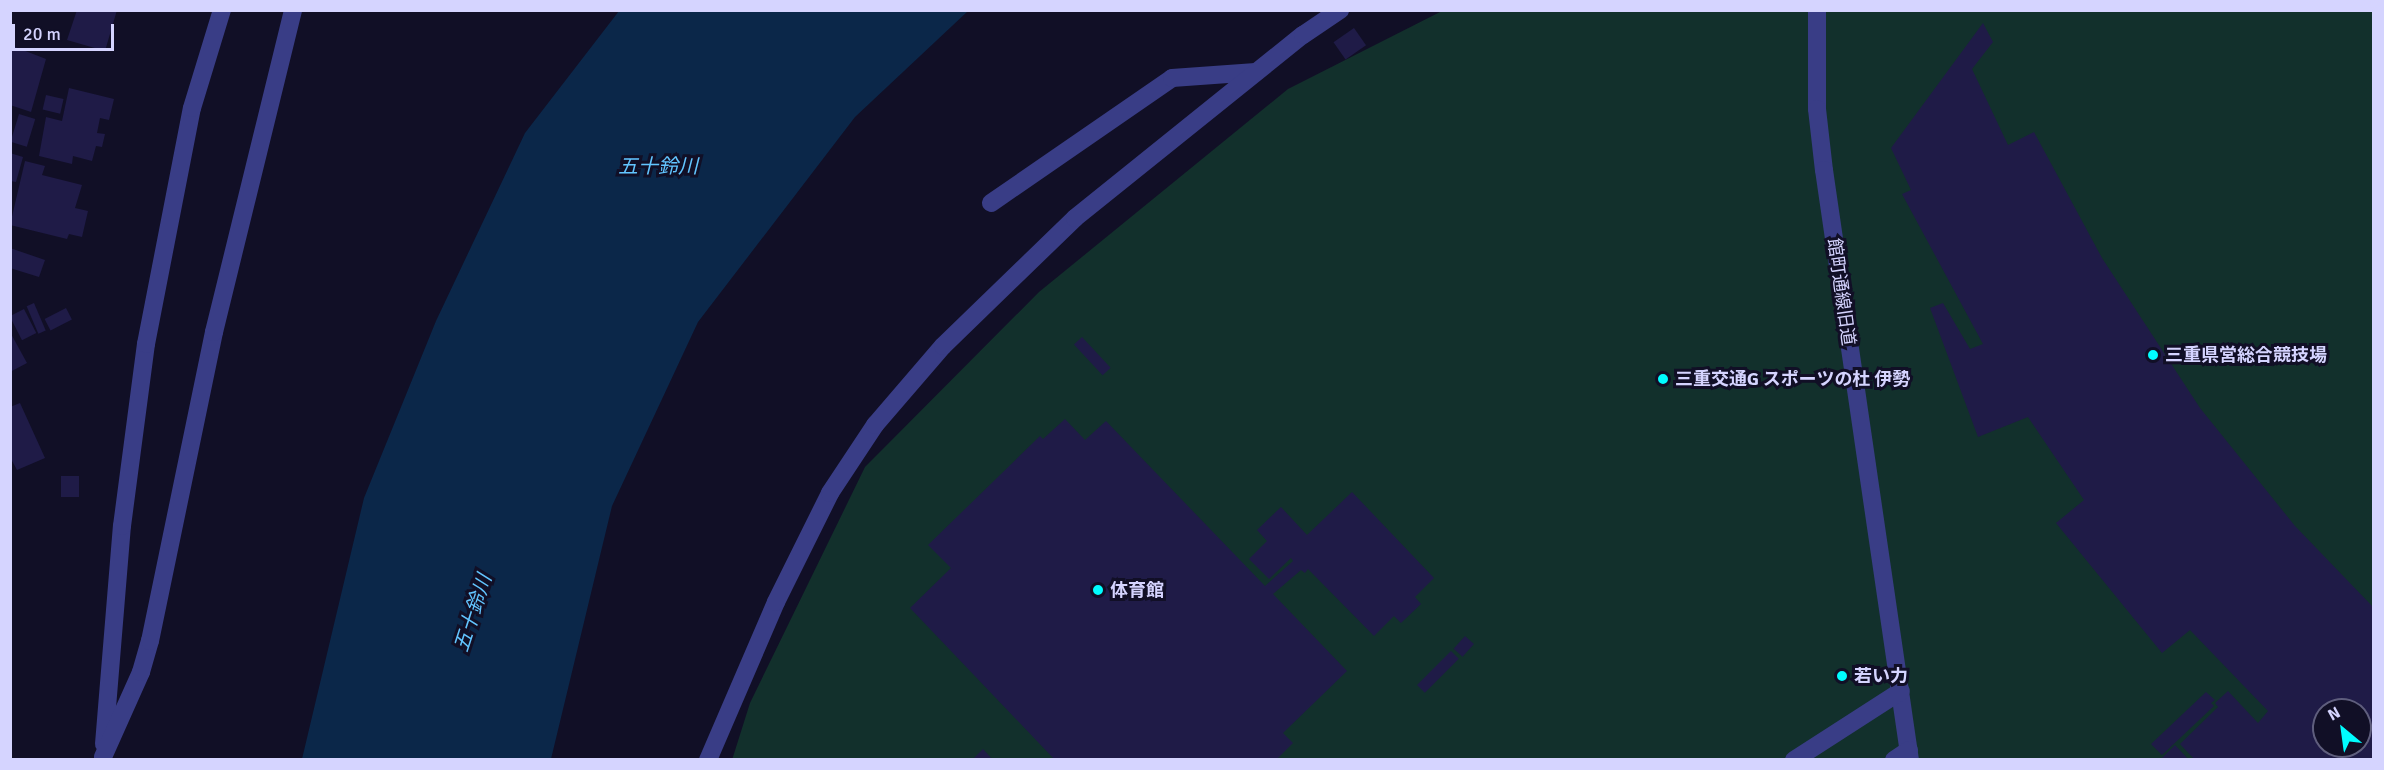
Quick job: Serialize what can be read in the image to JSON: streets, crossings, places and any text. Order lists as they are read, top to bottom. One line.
{"streets":{"street":["館町通線旧道"]},"water":["五十鈴川"],"places":["三重県営総合競技場","三重交通G スポーツの杜 伊勢","体育館","若い力"],"scale_bar":"20 m","north":"top left"}
